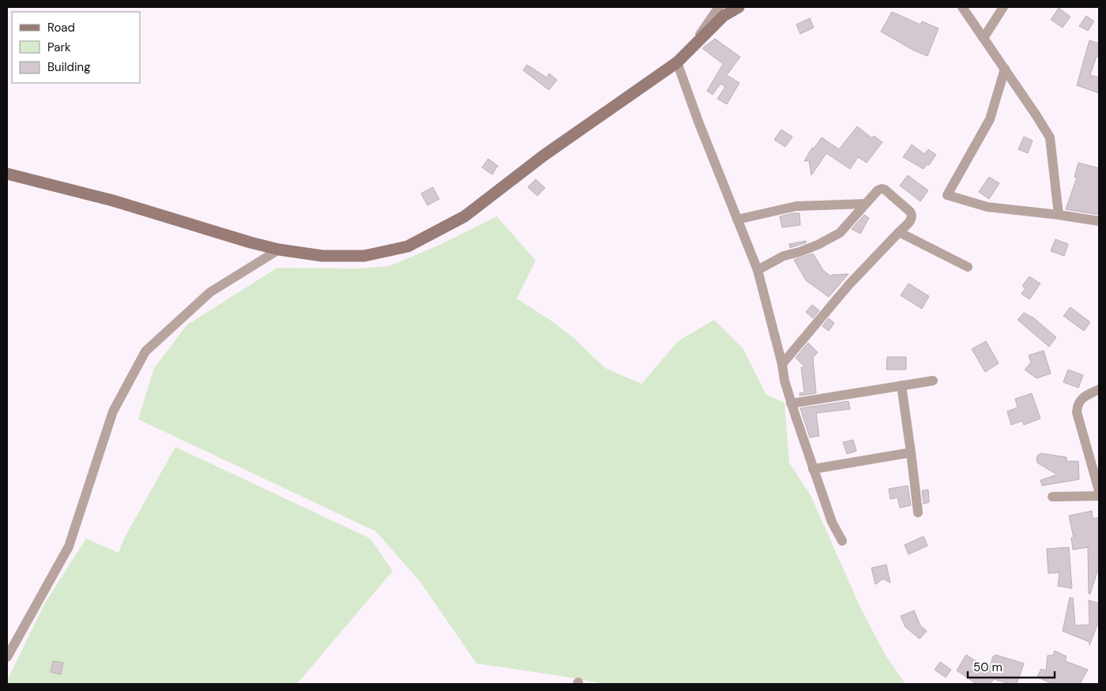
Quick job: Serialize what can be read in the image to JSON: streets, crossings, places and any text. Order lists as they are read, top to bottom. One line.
{"legend":["Road","Park","Building"],"scale_bar":"50 m"}
